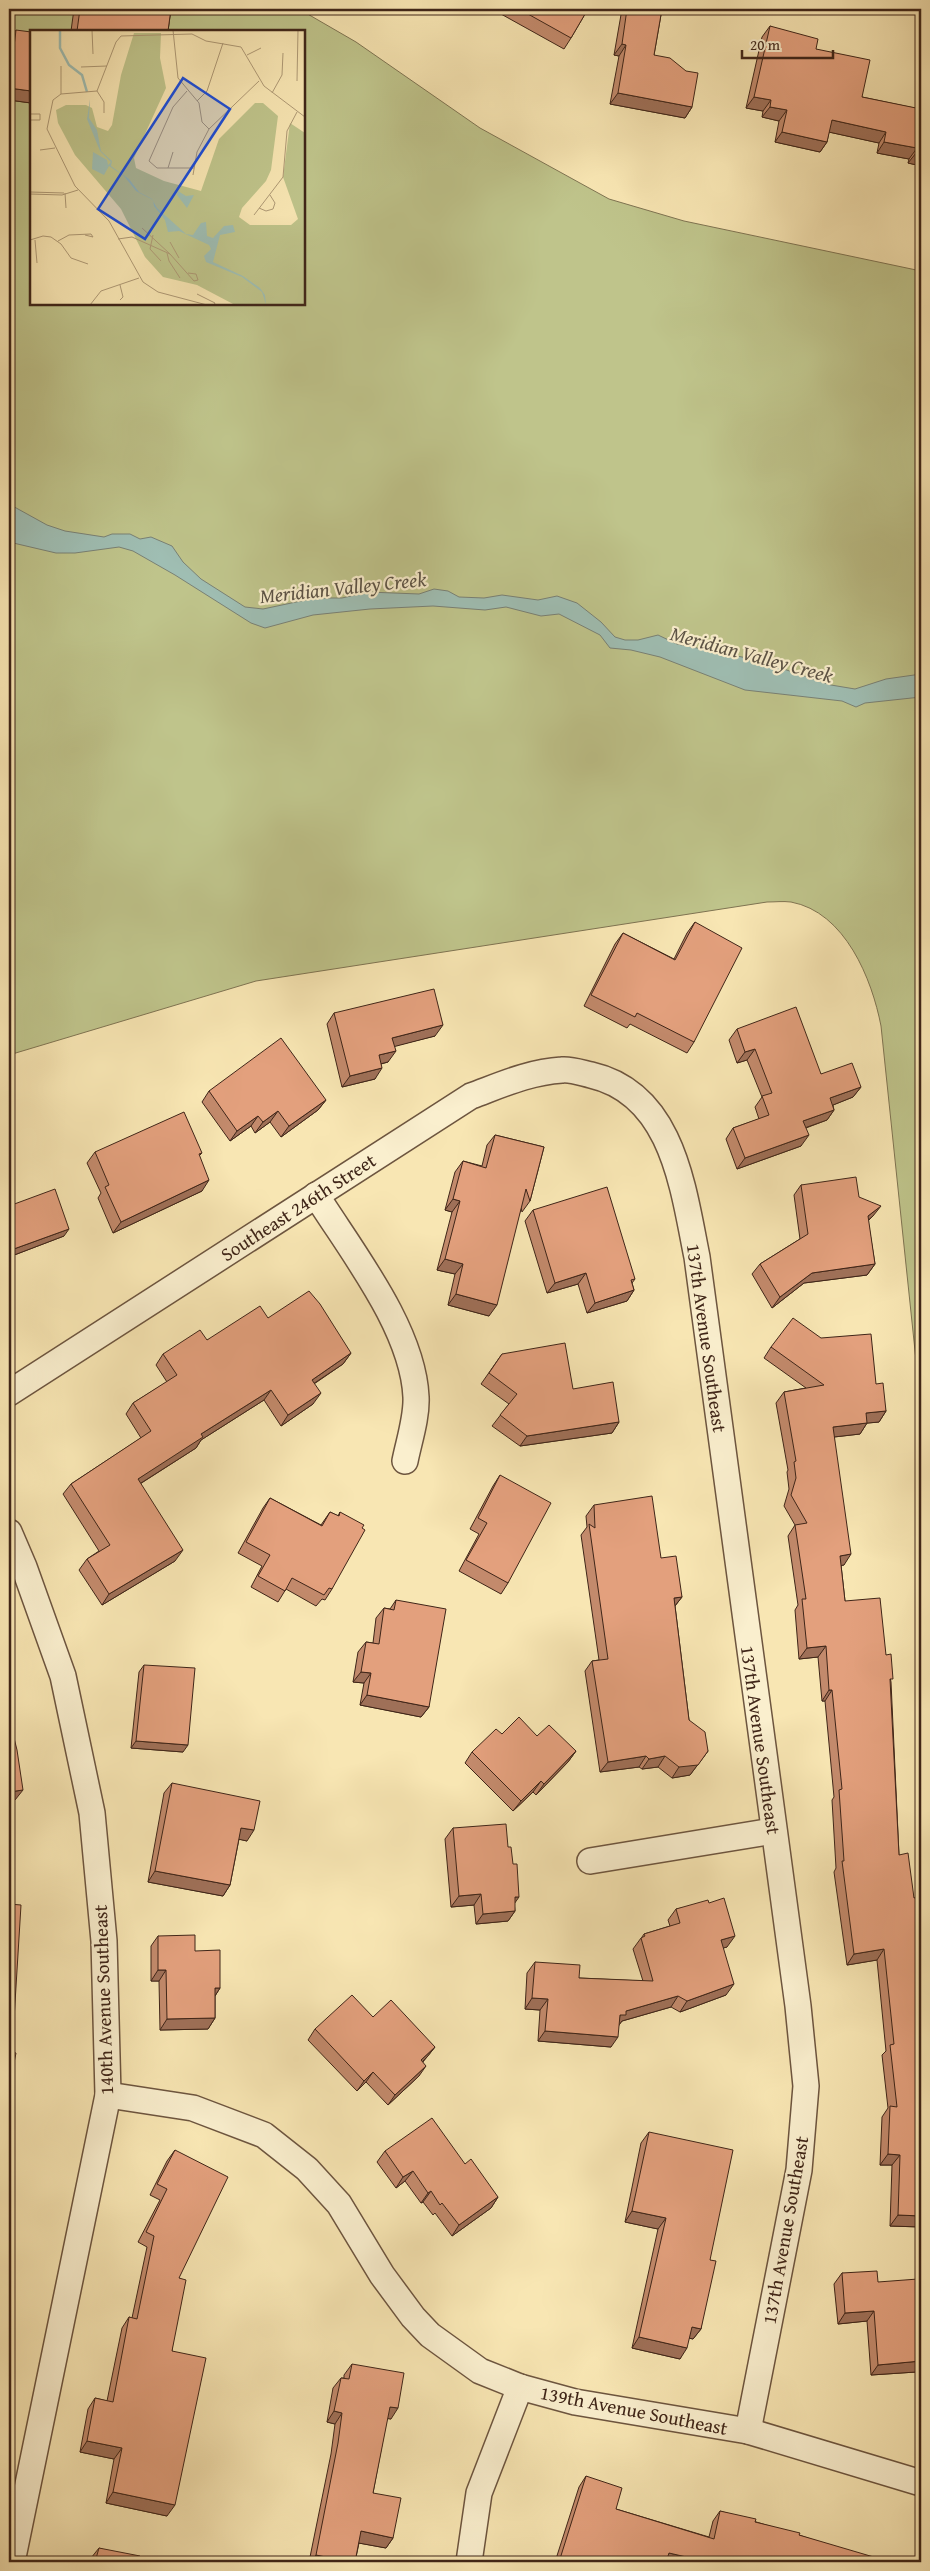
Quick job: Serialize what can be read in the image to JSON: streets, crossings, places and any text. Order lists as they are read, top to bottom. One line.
{"streets":{"street":["Southeast 246th Street","137th Avenue Southeast","140th Avenue Southeast","139th Avenue Southeast"]},"crossings":[["Southeast 246th Street","137th Avenue Southeast"],["137th Avenue Southeast","139th Avenue Southeast"],["140th Avenue Southeast","139th Avenue Southeast"]],"water":["Meridian Valley Creek"],"scale_bar":"20 m"}
